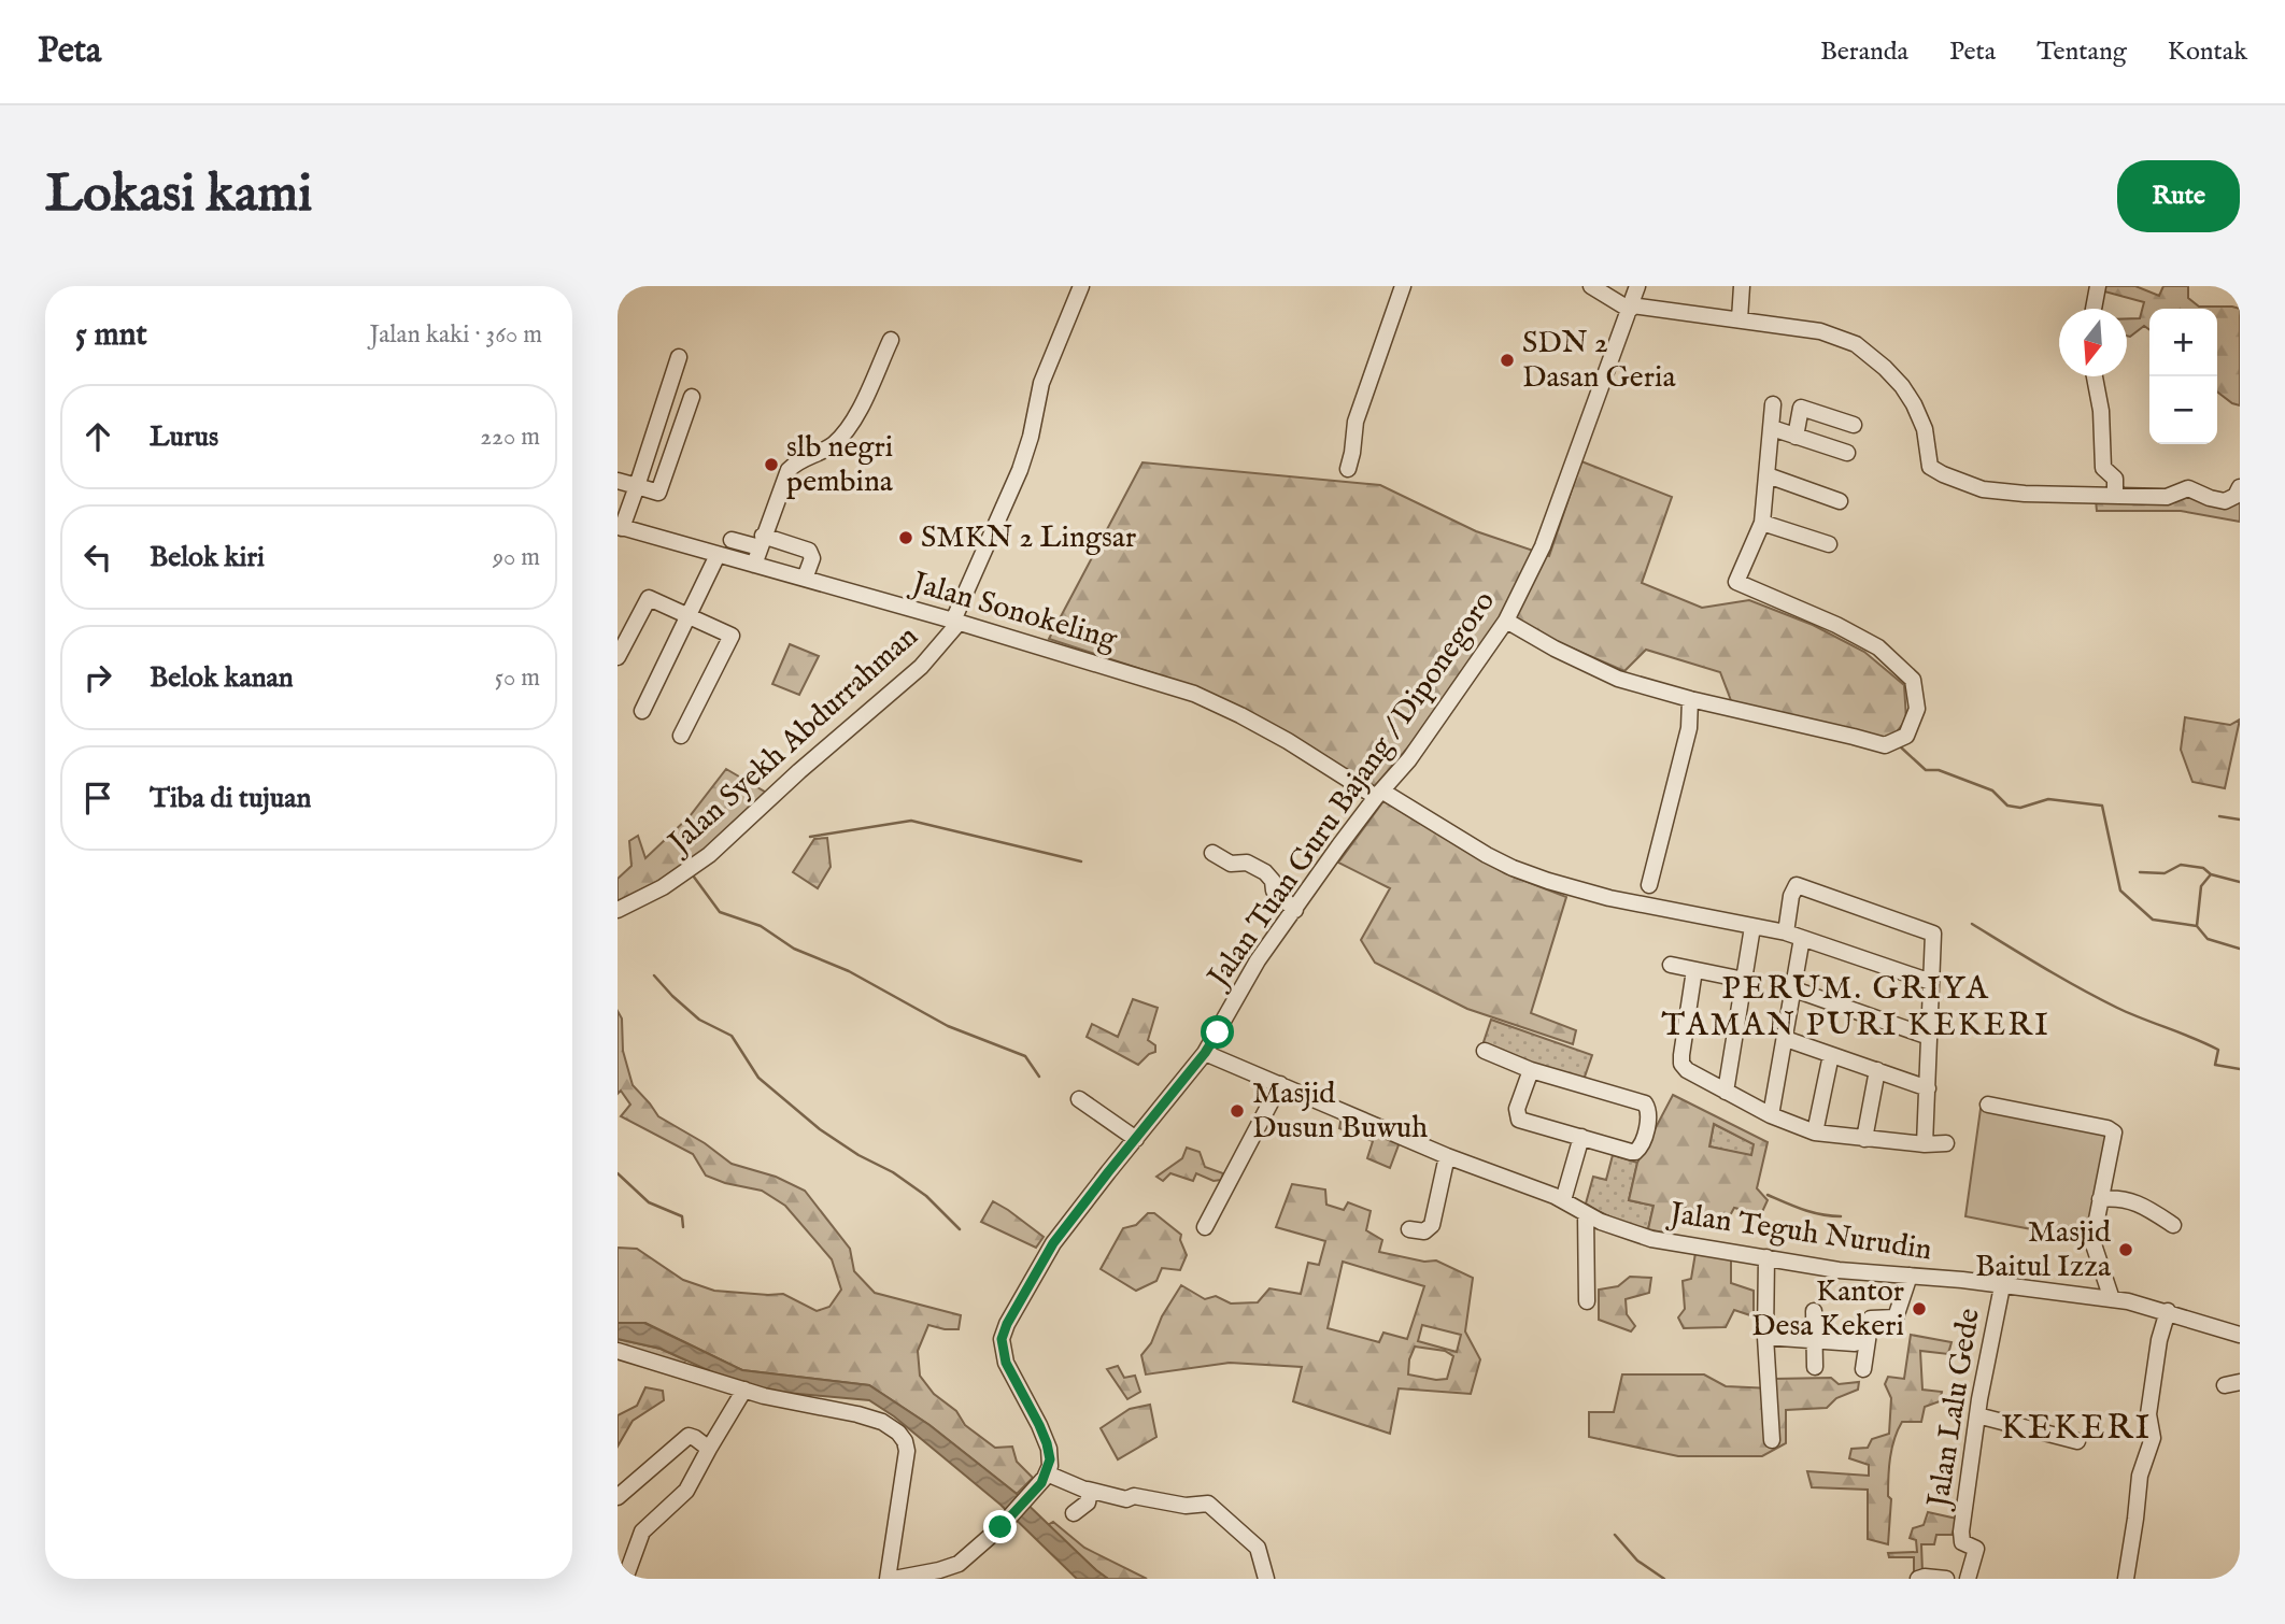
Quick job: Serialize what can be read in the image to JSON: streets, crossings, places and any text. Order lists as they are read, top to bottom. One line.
{"streets":{"street":["Jalan Sonokeling","Jalan Syekh Abdurrahman","Jalan Tuan Guru Bajang / Diponegoro","Jalan Teguh Nurudin","Jalan Lalu Gede"]},"crossings":[["Jalan Sonokeling","Jalan Syekh Abdurrahman"],["Jalan Sonokeling","Jalan Tuan Guru Bajang / Diponegoro"],["Jalan Tuan Guru Bajang / Diponegoro","Jalan Teguh Nurudin"],["Jalan Teguh Nurudin","Jalan Lalu Gede"]],"districts":["PERUM. GRIYA TAMAN PURI KEKERI","KEKERI"],"places":["SDN 2 Dasan Geria","slb negri pembina","SMKN 2 Lingsar","Masjid Dusun Buwuh","Masjid Baitul Izza","Kantor Desa Kekeri"],"north":"bottom","page":{"header":"Peta","nav":["Beranda","Peta","Tentang","Kontak"],"buttons":"Rute","title":"Lokasi kami","heading":["5 mnt","Jalan kaki · 360 m"],"map_buttons":["+","−"],"list":[["Lurus","220 m"],["Belok kiri","90 m"],["Belok kanan","50 m"],"Tiba di tujuan"]}}
